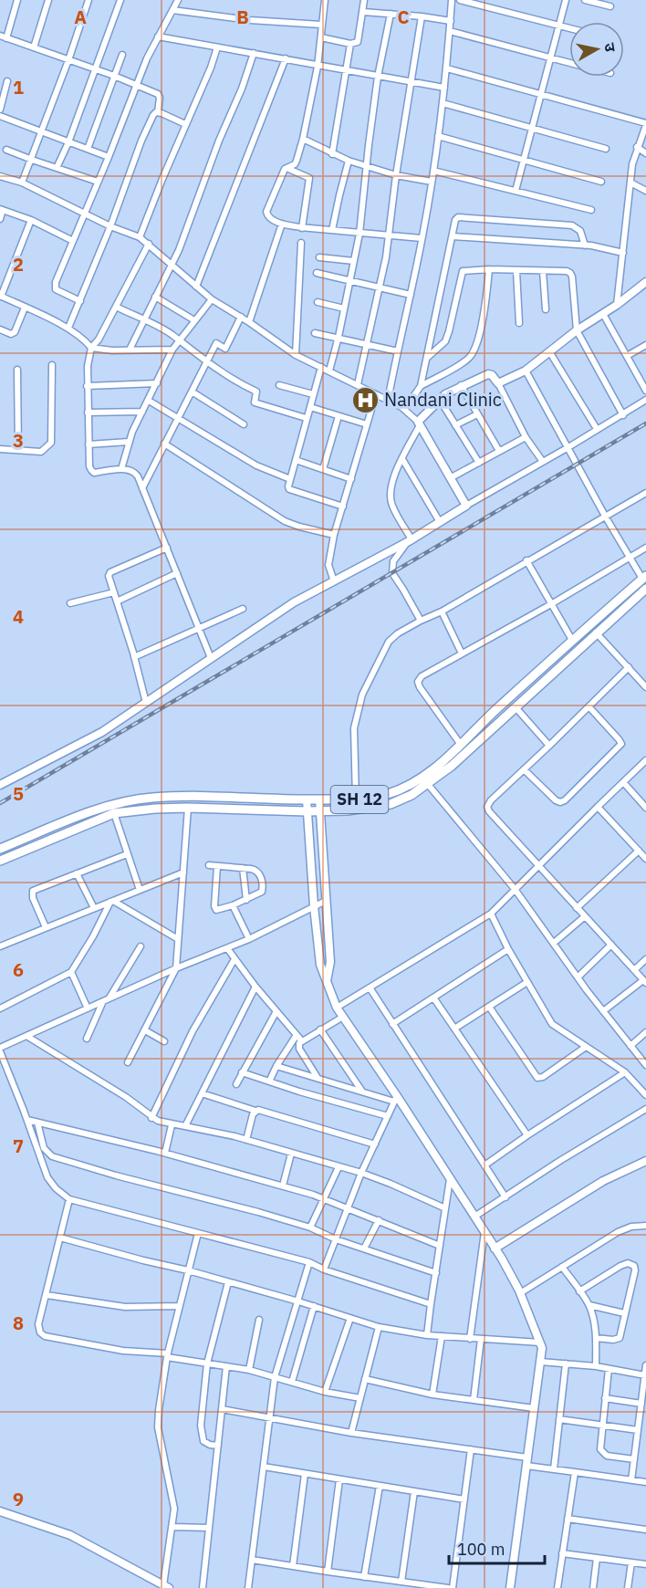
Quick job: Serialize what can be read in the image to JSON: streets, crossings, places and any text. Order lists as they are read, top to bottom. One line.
{"streets":{"main road":["SH 12"]},"places":{"hospital":["Nandani Clinic"]},"scale_bar":"100 m","north":"right","grid":{"columns":["A","B","C"],"rows":["1","2","3","4","5","6","7","8","9"]}}
